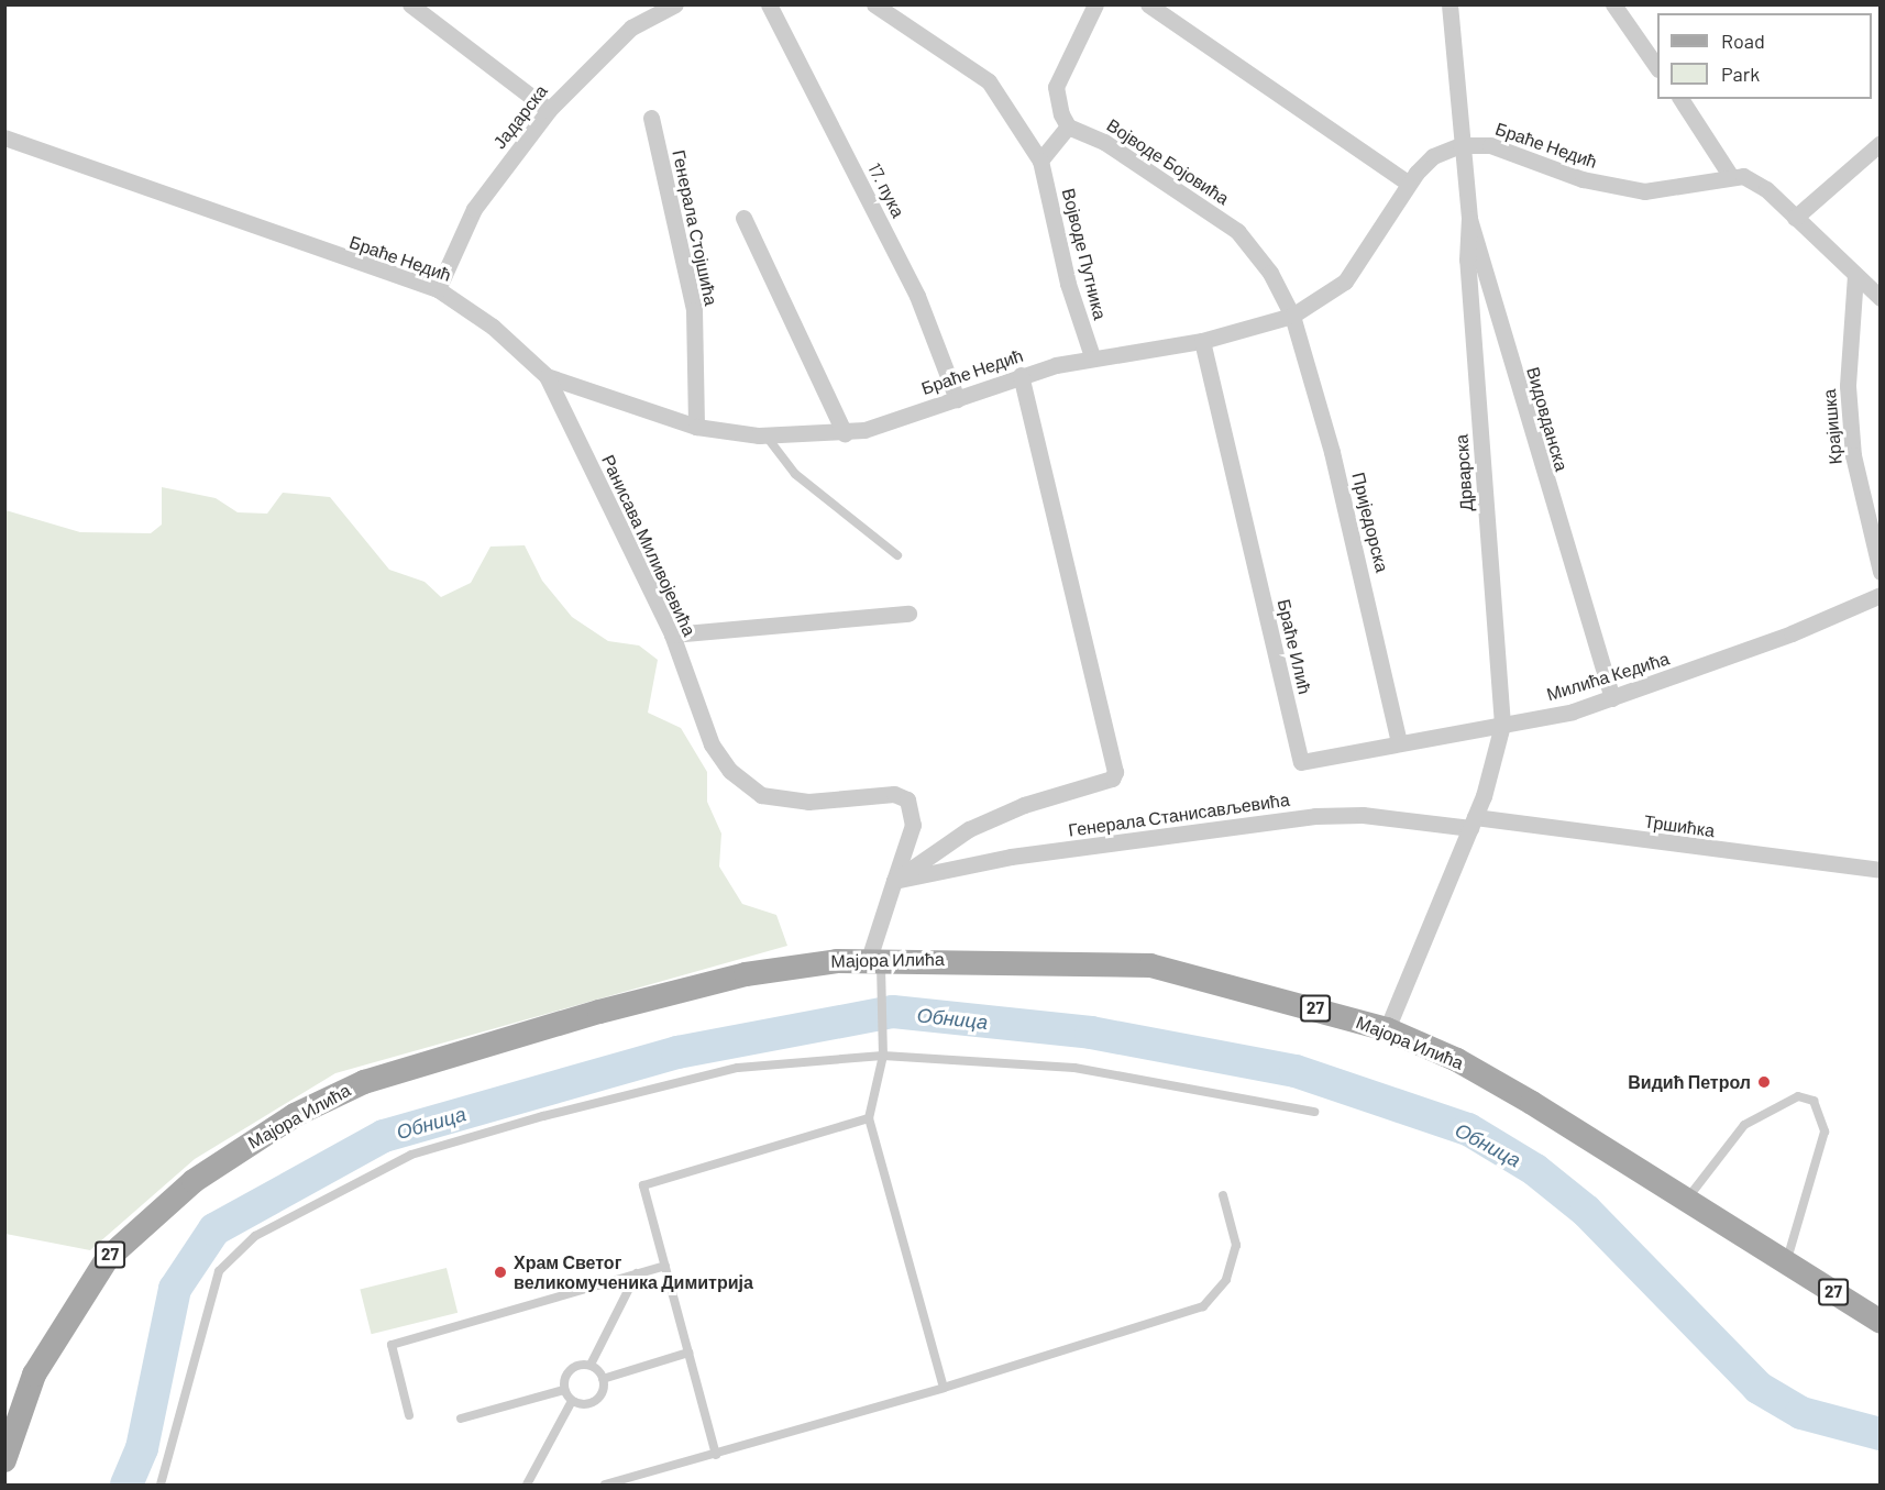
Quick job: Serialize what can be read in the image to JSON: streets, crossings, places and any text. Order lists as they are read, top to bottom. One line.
{"streets":{"main road":["Мајора Илића","27"],"street":["Јадарска","Браће Недић","Војводе Бојовића","17. пука","Генерала Стојшића","Војводе Путника","Видовданска","Крајишка","Дрварска","Приједорска","Ранисава Миливојевића","Браће Илић","Милића Кедића","Генерала Станисављевића","Тршићка"]},"crossings":[["Јадарска","Браће Недић"],["Браће Недић","Војводе Бојовића"],["Браће Недић","17. пука"],["Браће Недић","Генерала Стојшића"],["Браће Недић","Војводе Путника"],["Браће Недић","Видовданска"],["Браће Недић","Приједорска"],["Браће Недић","Ранисава Миливојевића"],["Браће Недић","Браће Илић"],["Војводе Бојовића","Приједорска"],["Видовданска","Дрварска"],["Видовданска","Милића Кедића"],["Дрварска","Браће Илић"],["Дрварска","Милића Кедића"],["Приједорска","Браће Илић"],["Ранисава Миливојевића","Генерала Станисављевића"],["Ранисава Миливојевића","Мајора Илића"],["Браће Илић","Милића Кедића"],["Генерала Станисављевића","Тршићка"]],"water":["Обница"],"places":["Видић Петрол","Храм Светог великомученика Димитрија"],"legend":["Road","Park"]}
